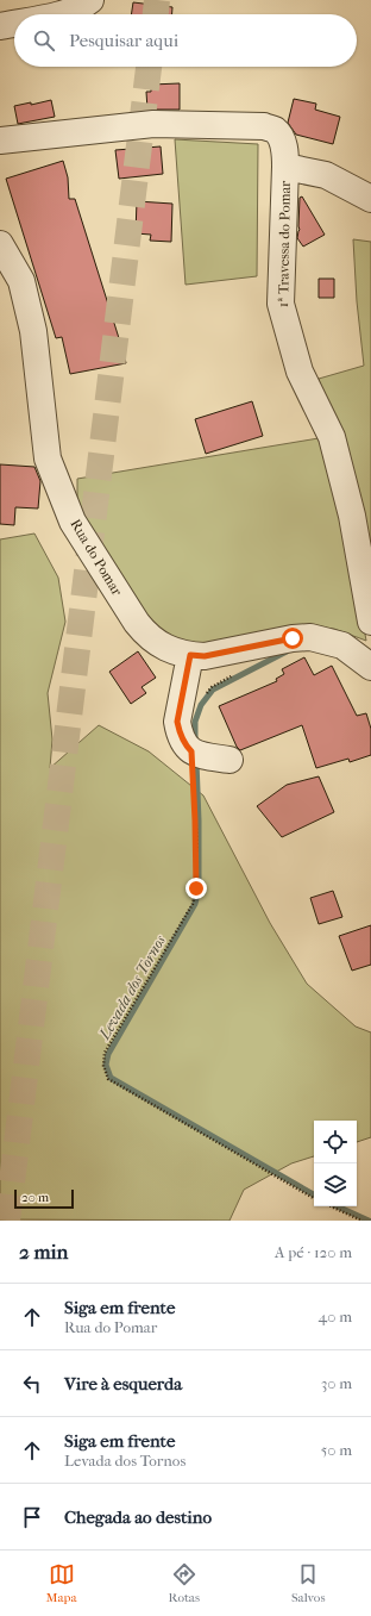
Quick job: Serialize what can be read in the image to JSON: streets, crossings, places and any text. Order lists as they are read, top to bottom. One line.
{"streets":{"street":["1ª Travessa do Pomar","Rua do Pomar"]},"water":["Levada dos Tornos"],"scale_bar":"20 m","page":{"search":"Pesquisar aqui","scale":"20 m","heading":["2 min","A pé · 120 m"],"list":[["Siga em frente","Rua do Pomar","40 m"],["Vire à esquerda","30 m"],["Siga em frente","Levada dos Tornos","50 m"],"Chegada ao destino"],"nav":["Mapa","Rotas","Salvos"]}}
